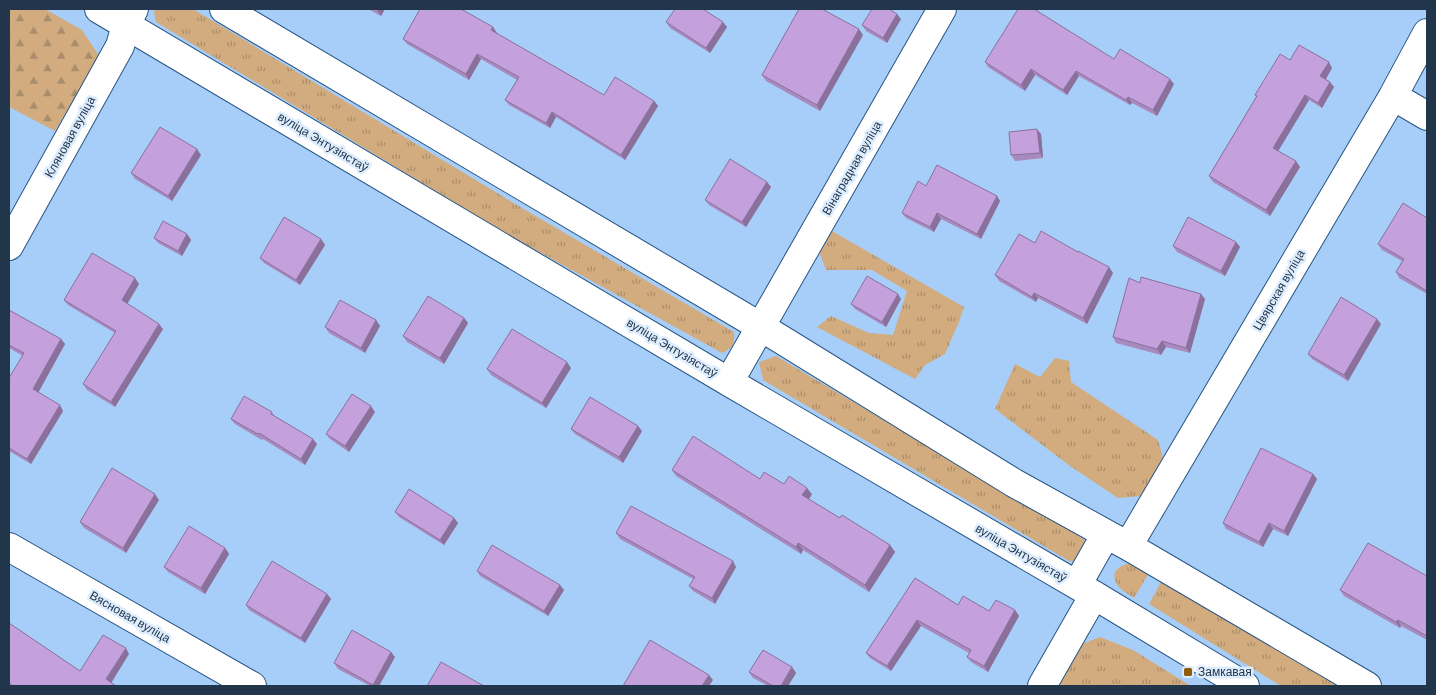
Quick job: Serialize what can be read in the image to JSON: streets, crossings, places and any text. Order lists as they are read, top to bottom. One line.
{"streets":{"street":["Кляновая вуліца","вуліца Энтузіястаў","Вінаградная вуліца","Цвярская вуліца","Вясновая вуліца"]},"crossings":[["Кляновая вуліца","вуліца Энтузіястаў"],["вуліца Энтузіястаў","Вінаградная вуліца"],["вуліца Энтузіястаў","Цвярская вуліца"]],"places":{"transit":["Замкавая"]}}
